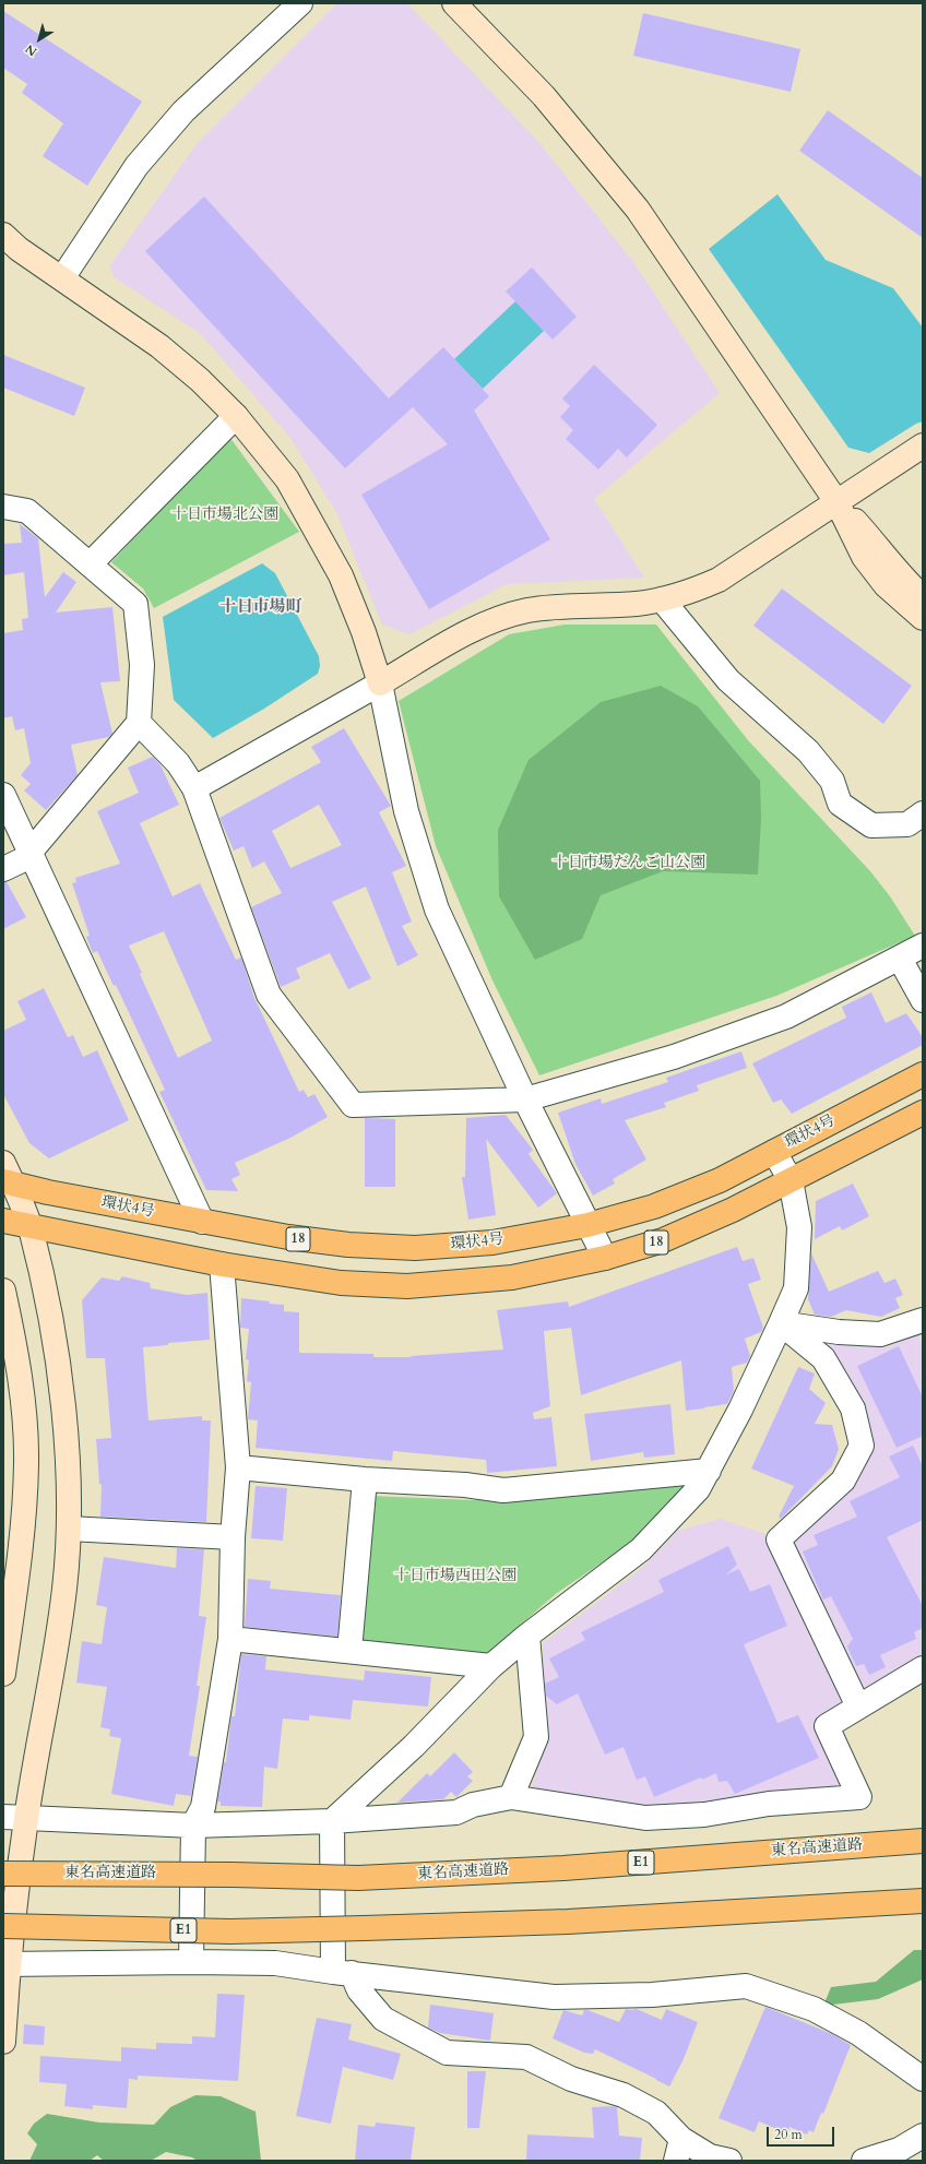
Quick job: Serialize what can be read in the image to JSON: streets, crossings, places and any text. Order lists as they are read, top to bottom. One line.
{"streets":{"main road":["環状4号","18","東名高速道路","E1"]},"districts":["十日市場町"],"parks":["十日市場北公園","十日市場だんご山公園","十日市場西田公園"],"scale_bar":"20 m","north":"bottom left"}
